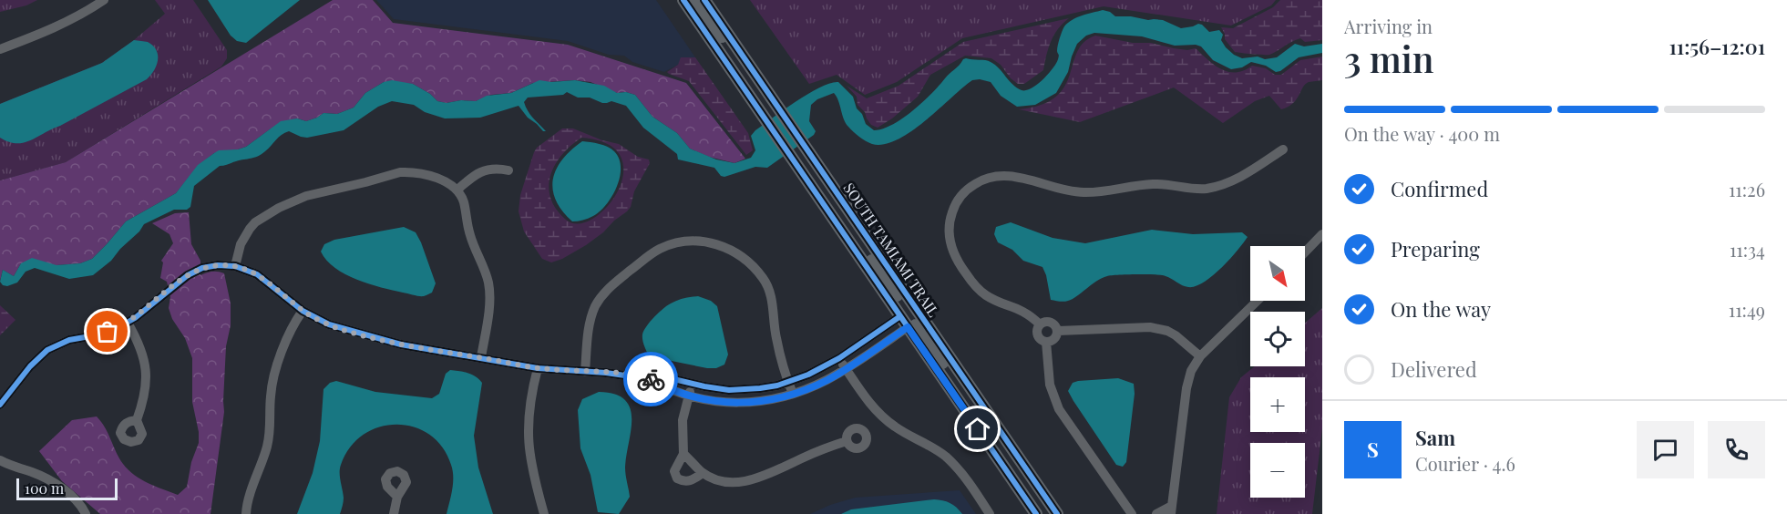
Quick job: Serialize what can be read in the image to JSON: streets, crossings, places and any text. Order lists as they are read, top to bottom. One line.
{"streets":{"main road":["SOUTH TAMIAMI TRAIL"]},"scale_bar":"100 m","north":"bottom right","page":{"heading":["3 min","Arriving in","11:56–12:01"],"panel":["Sam","Courier · 4.6"],"bar":"On the way · 400 m","list":[["Confirmed","11:26"],["Preparing","11:34"],["On the way","11:49"],"Delivered"],"map_buttons":["+","−"],"round":"S","scale":"100 m"}}
